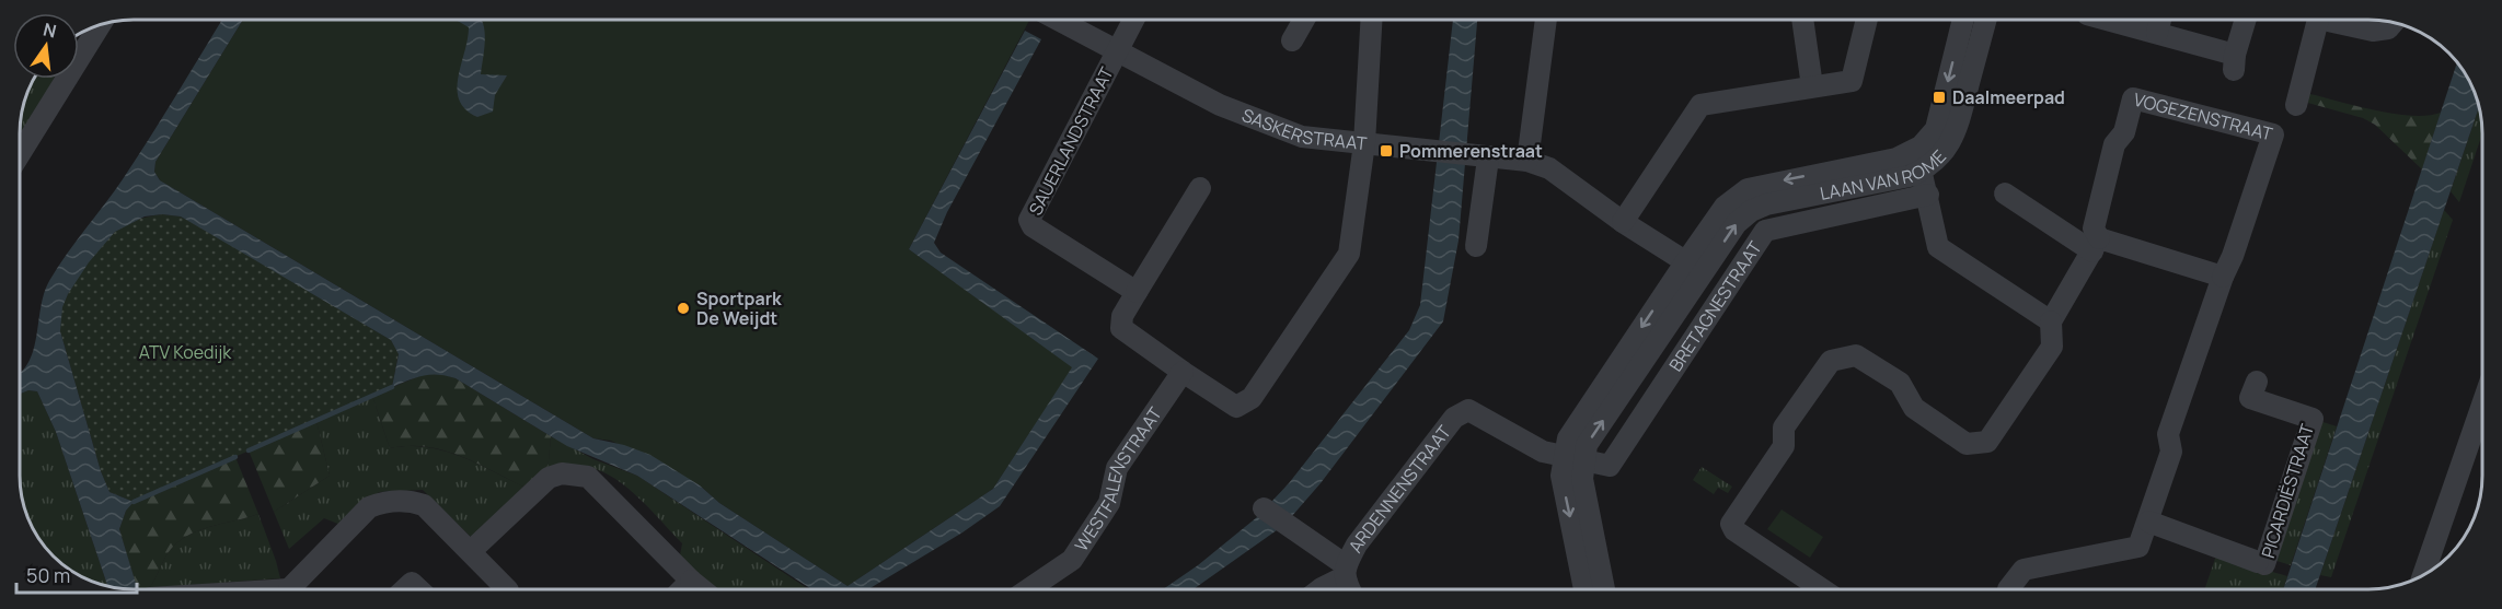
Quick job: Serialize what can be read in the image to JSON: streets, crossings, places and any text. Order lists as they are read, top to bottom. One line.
{"streets":{"street":["VOGEZENSTRAAT","SASKERSTRAAT","SAUERLANDSTRAAT","LAAN VAN ROME","BRETAGNESTRAAT","WESTFALENSTRAAT","ARDENNENSTRAAT","PICARDIËSTRAAT"]},"crossings":[["SASKERSTRAAT","SAUERLANDSTRAAT"],["SASKERSTRAAT","LAAN VAN ROME"],["LAAN VAN ROME","BRETAGNESTRAAT"],["LAAN VAN ROME","ARDENNENSTRAAT"],["BRETAGNESTRAAT","ARDENNENSTRAAT"]],"parks":["ATV Koedijk"],"places":{"transit":["Daalmeerpad","Pommerenstraat"],"other":["Sportpark De Weijdt"]},"scale_bar":"50 m","north":"top"}
